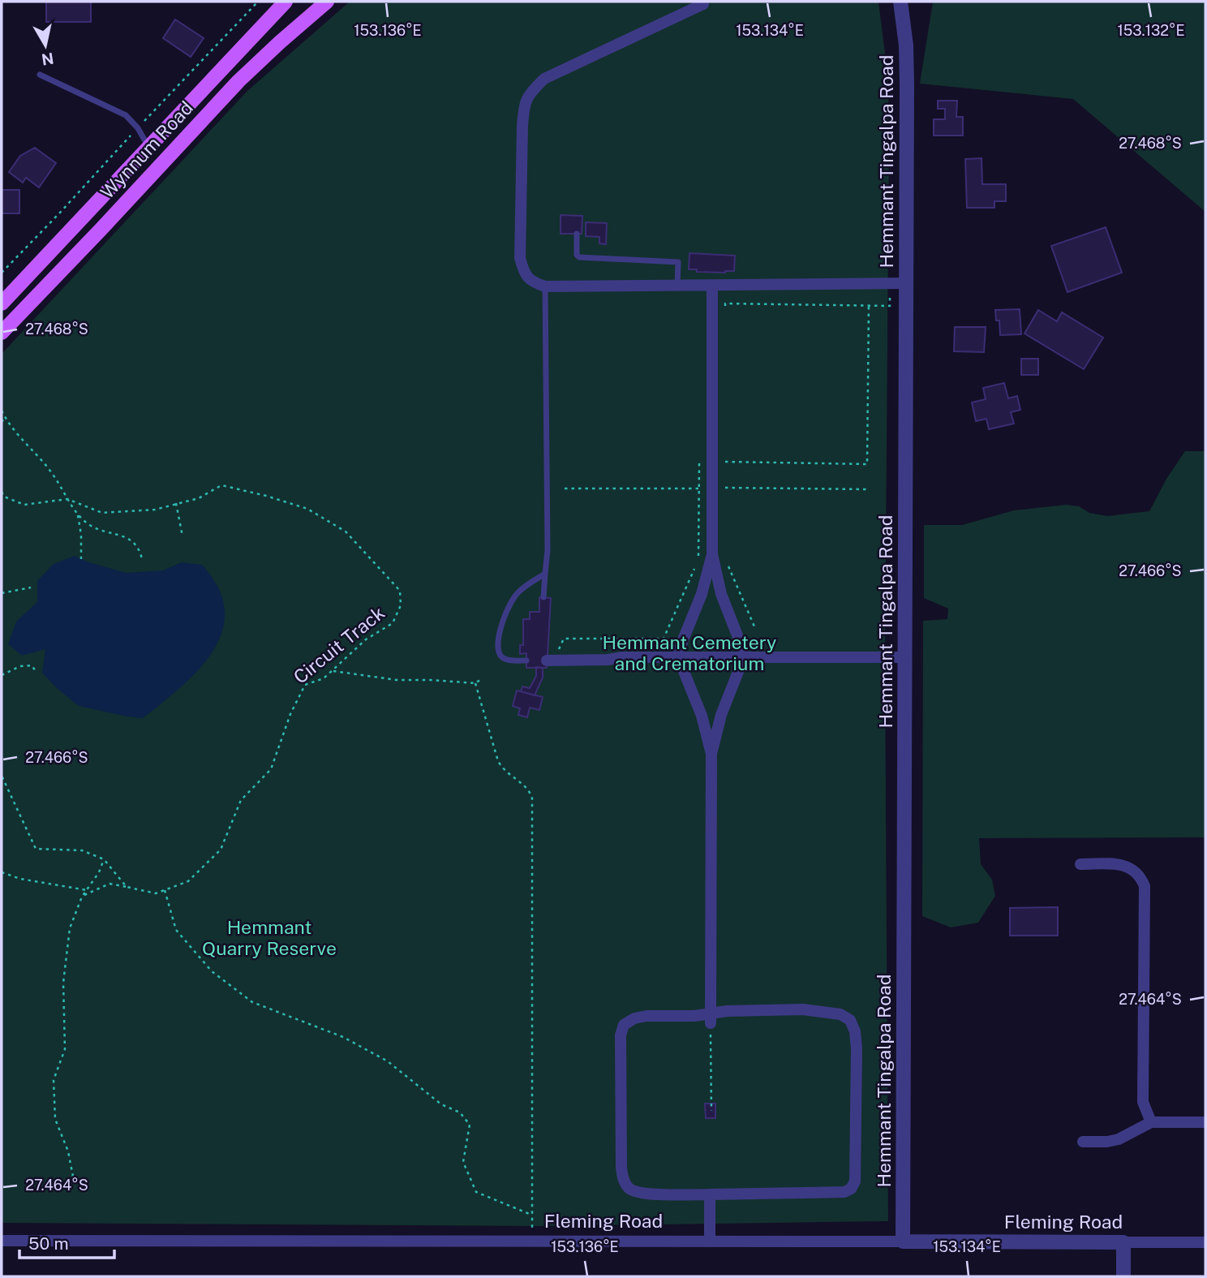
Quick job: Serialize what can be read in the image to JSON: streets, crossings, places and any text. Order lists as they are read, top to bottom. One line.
{"streets":{"main road":["Wynnum Road"],"street":["Hemmant Tingalpa Road","Fleming Road"],"path":["Circuit Track"]},"crossings":[["Hemmant Tingalpa Road","Fleming Road"]],"parks":["Hemmant Cemetery and Crematorium","Hemmant Quarry Reserve"],"scale_bar":"50 m","north":"bottom","coordinates":["153.136°E","153.134°E","153.132°E","27.468°S","27.466°S","27.464°S"]}
